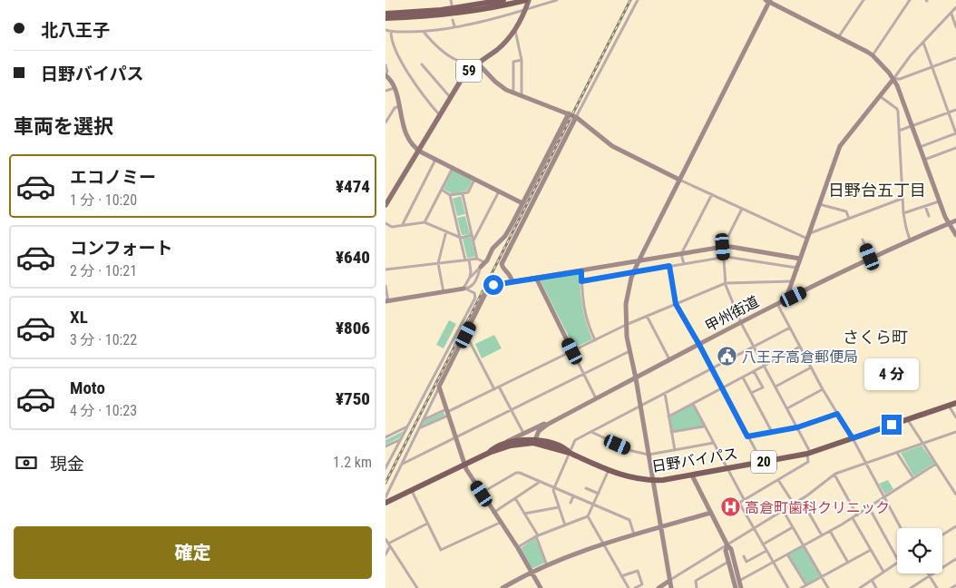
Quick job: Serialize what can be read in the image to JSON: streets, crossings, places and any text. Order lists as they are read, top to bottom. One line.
{"streets":{"highway":["日野バイパス","20"],"main road":["59"],"street":["甲州街道"]},"crossings":[["甲州街道","日野バイパス"],["甲州街道","20"],["日野バイパス","20"]],"districts":["日野台五丁目","さくら町"],"places":{"public building":["八王子高倉郵便局"],"hospital":["高倉町歯科クリニック"]},"page":{"banner":["北八王子","日野バイパス"],"heading":"車両を選択","list":[{"name":"エコノミー","note":"1 分 · 10:20","value":"¥474"},{"name":"コンフォート","note":"2 分 · 10:21","value":"¥640"},{"name":"XL","note":"3 分 · 10:22","value":"¥806"},{"name":"Moto","note":"4 分 · 10:23","value":"¥750"}],"bubble":"4 分","pay":["現金","1.2 km"],"buttons":"確定"}}
